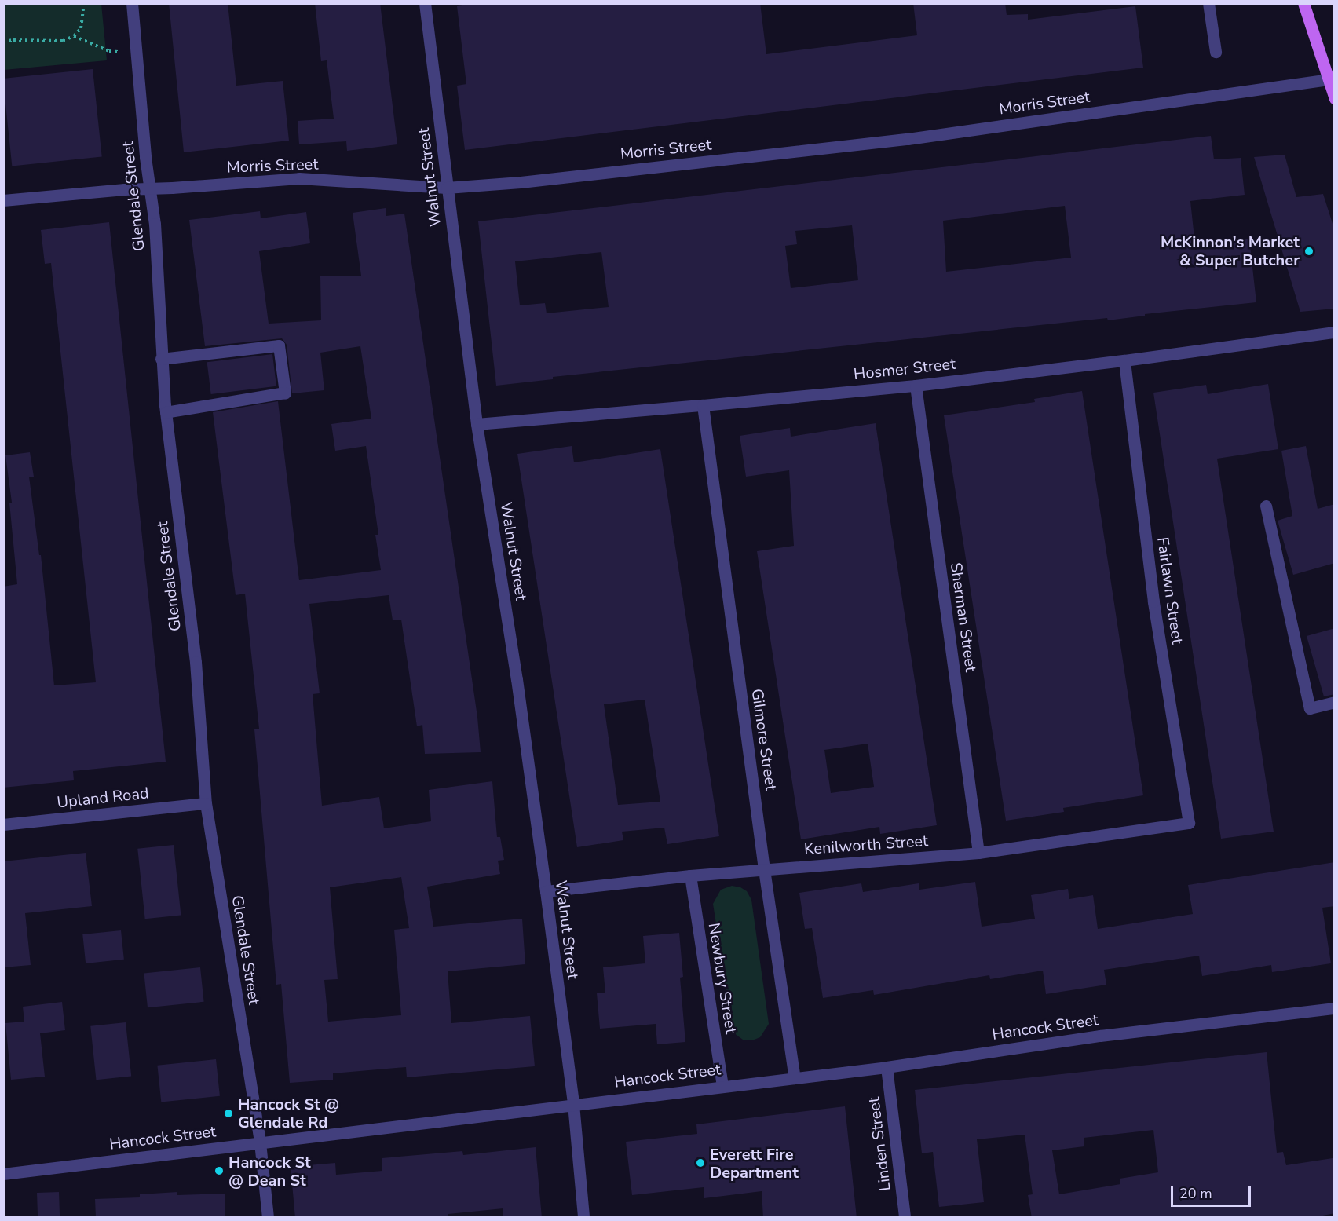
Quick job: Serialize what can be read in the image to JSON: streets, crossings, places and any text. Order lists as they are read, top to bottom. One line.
{"streets":{"street":["Morris Street","Walnut Street","Glendale Street","Hosmer Street","Fairlawn Street","Sherman Street","Gilmore Street","Upland Road","Kenilworth Street","Newbury Street","Hancock Street","Linden Street"]},"crossings":[["Morris Street","Walnut Street"],["Morris Street","Glendale Street"],["Walnut Street","Hosmer Street"],["Walnut Street","Kenilworth Street"],["Walnut Street","Hancock Street"],["Glendale Street","Upland Road"],["Glendale Street","Hancock Street"],["Hosmer Street","Fairlawn Street"],["Hosmer Street","Sherman Street"],["Hosmer Street","Gilmore Street"],["Fairlawn Street","Kenilworth Street"],["Sherman Street","Kenilworth Street"],["Gilmore Street","Kenilworth Street"],["Gilmore Street","Hancock Street"],["Kenilworth Street","Newbury Street"],["Newbury Street","Hancock Street"],["Hancock Street","Linden Street"]],"places":["McKinnon's Market & Super Butcher","Hancock St @ Glendale Rd","Everett Fire Department","Hancock St @ Dean St"],"scale_bar":"20 m"}
